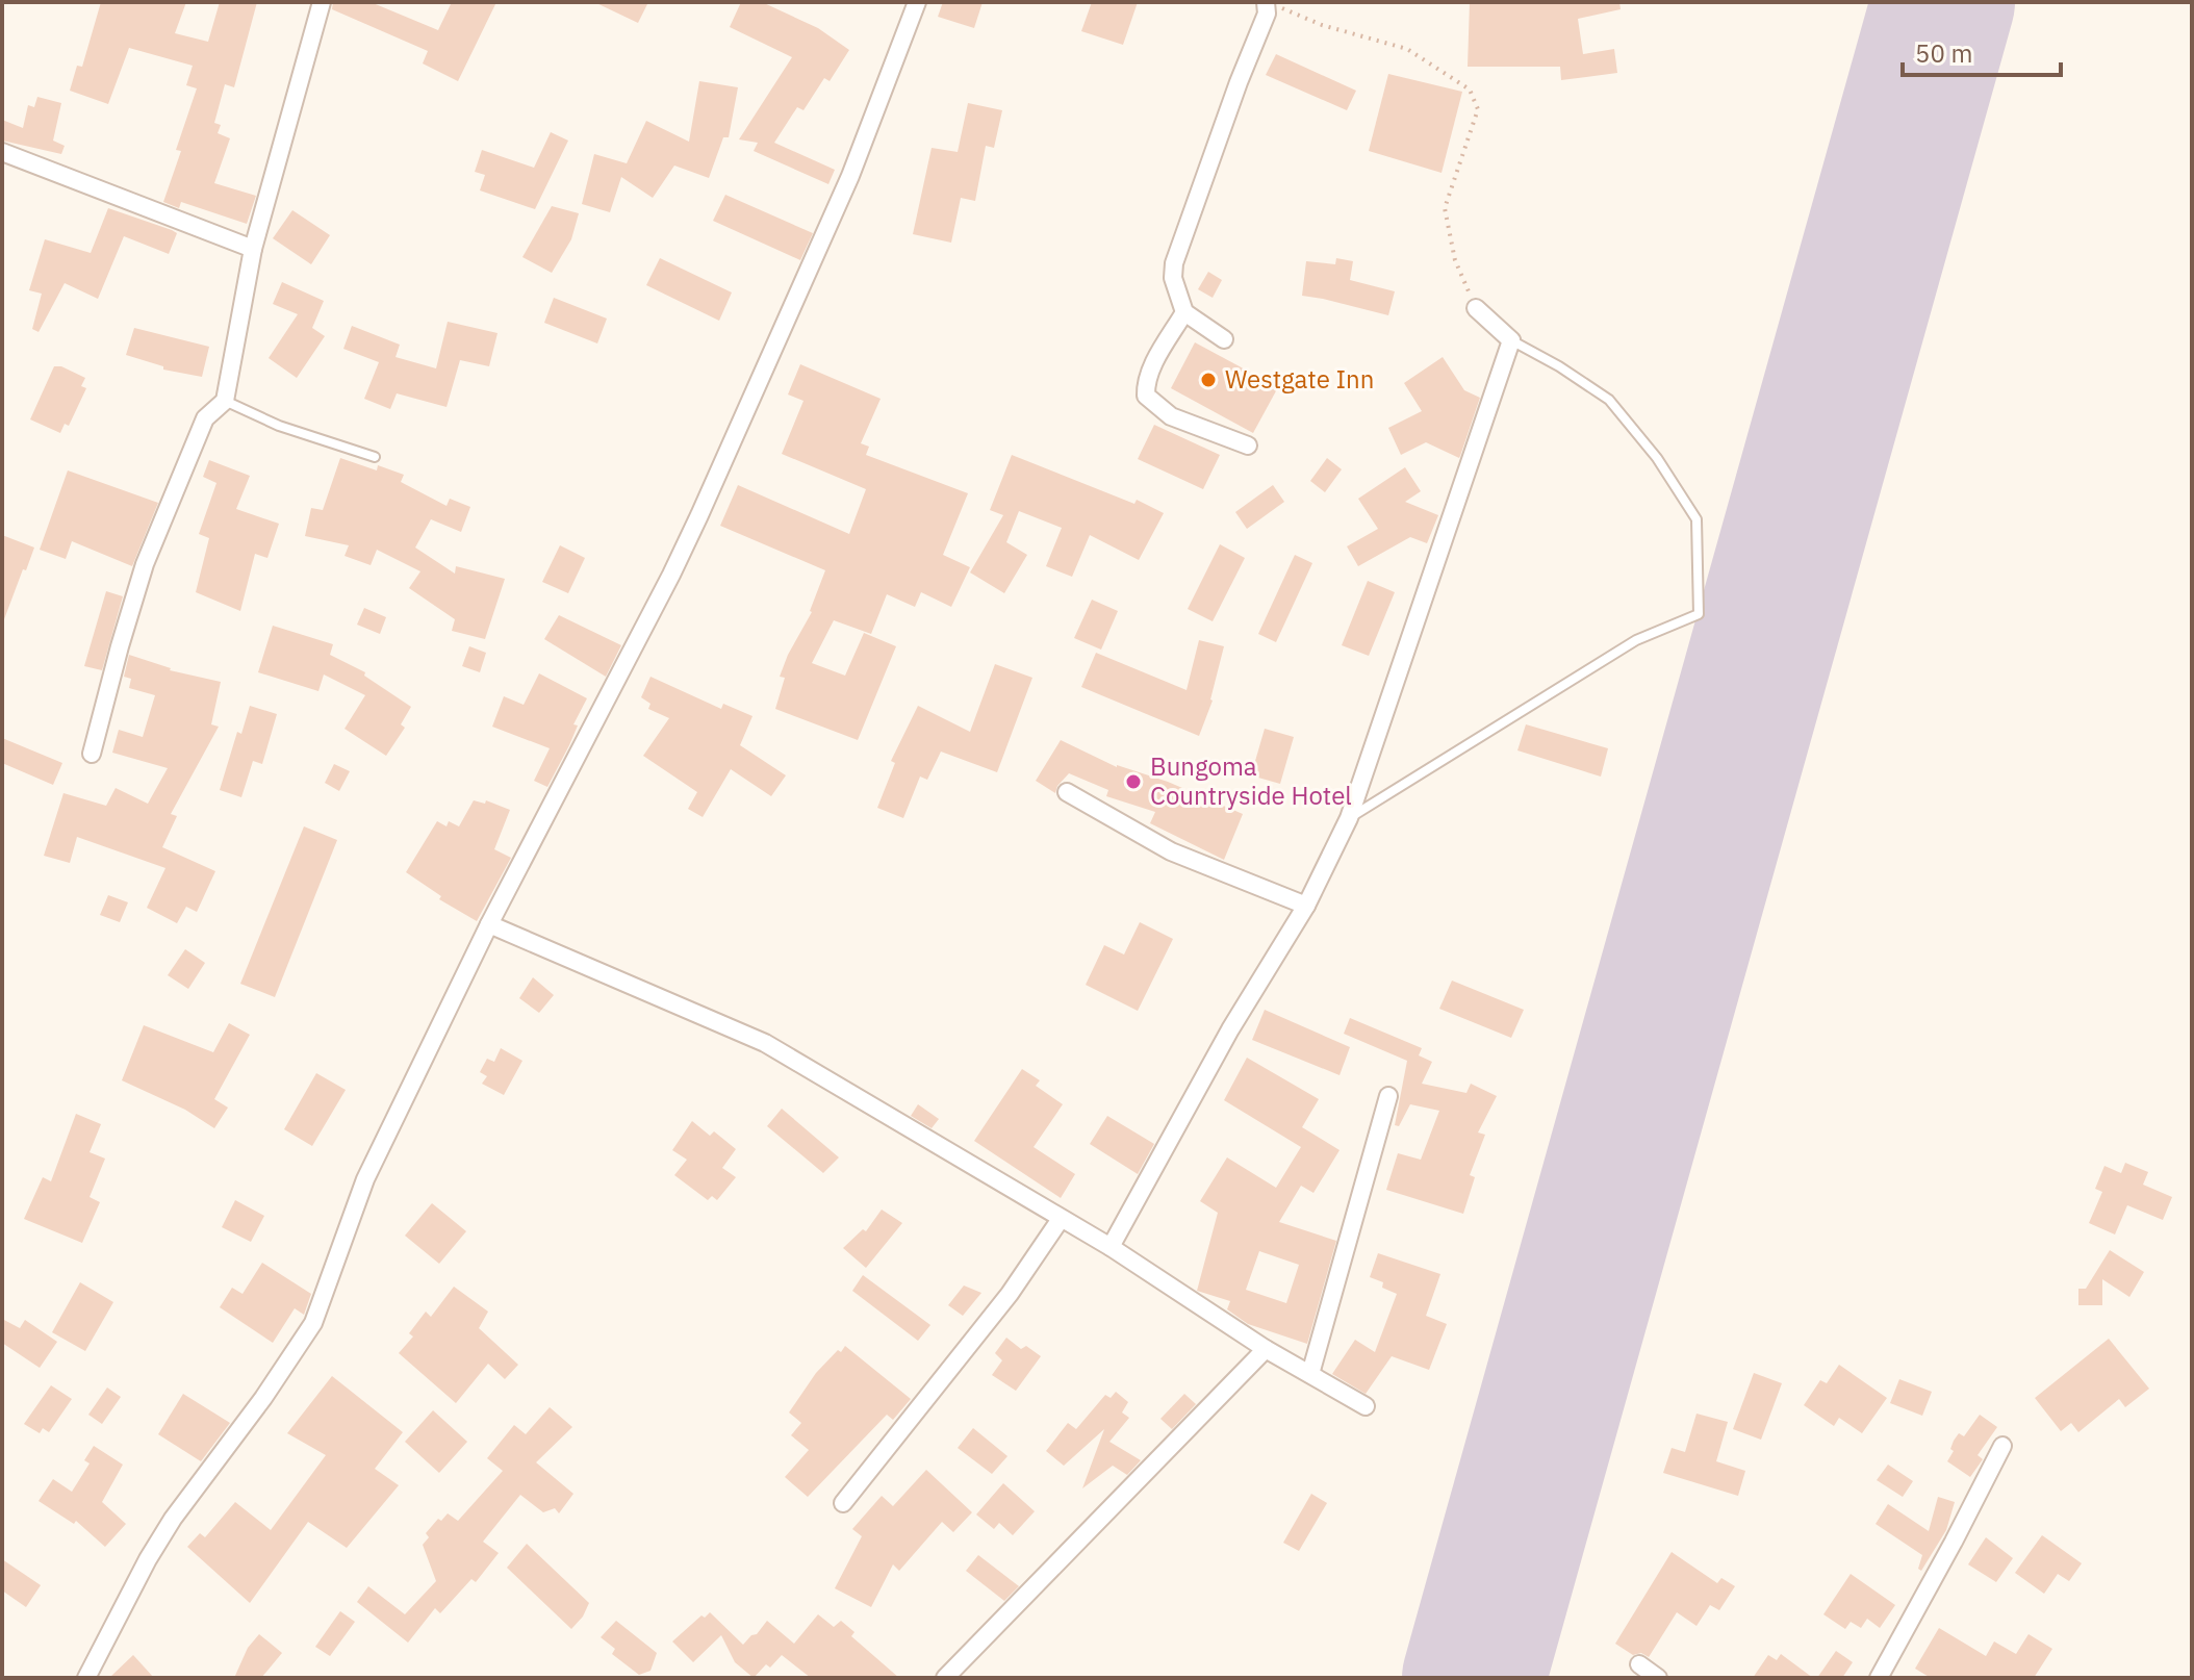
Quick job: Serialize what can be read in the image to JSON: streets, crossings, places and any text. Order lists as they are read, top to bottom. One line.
{"places":["Westgate Inn","Bungoma Countryside Hotel"],"scale_bar":"50 m"}
